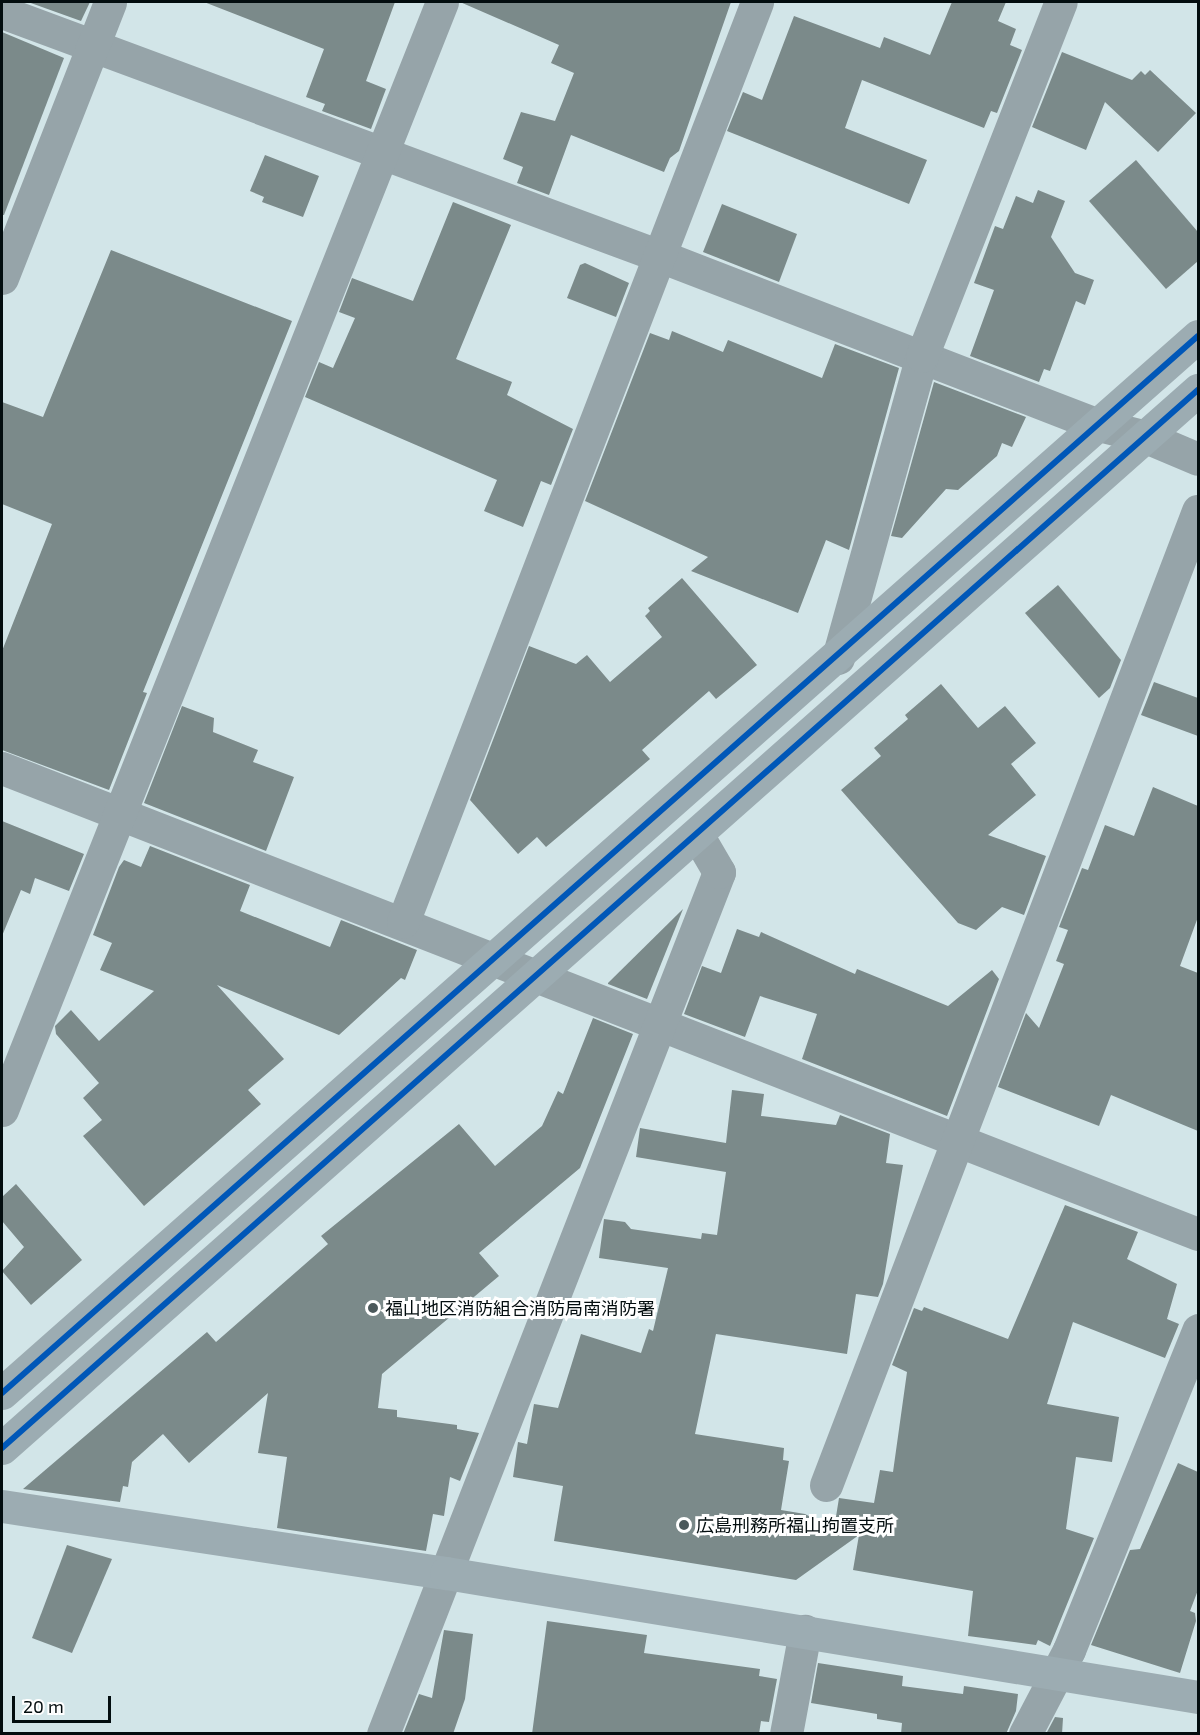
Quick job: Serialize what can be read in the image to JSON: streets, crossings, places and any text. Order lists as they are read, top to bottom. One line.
{"places":["福山地区消防組合消防局南消防署","広島刑務所福山拘置支所"],"scale_bar":"20 m"}
